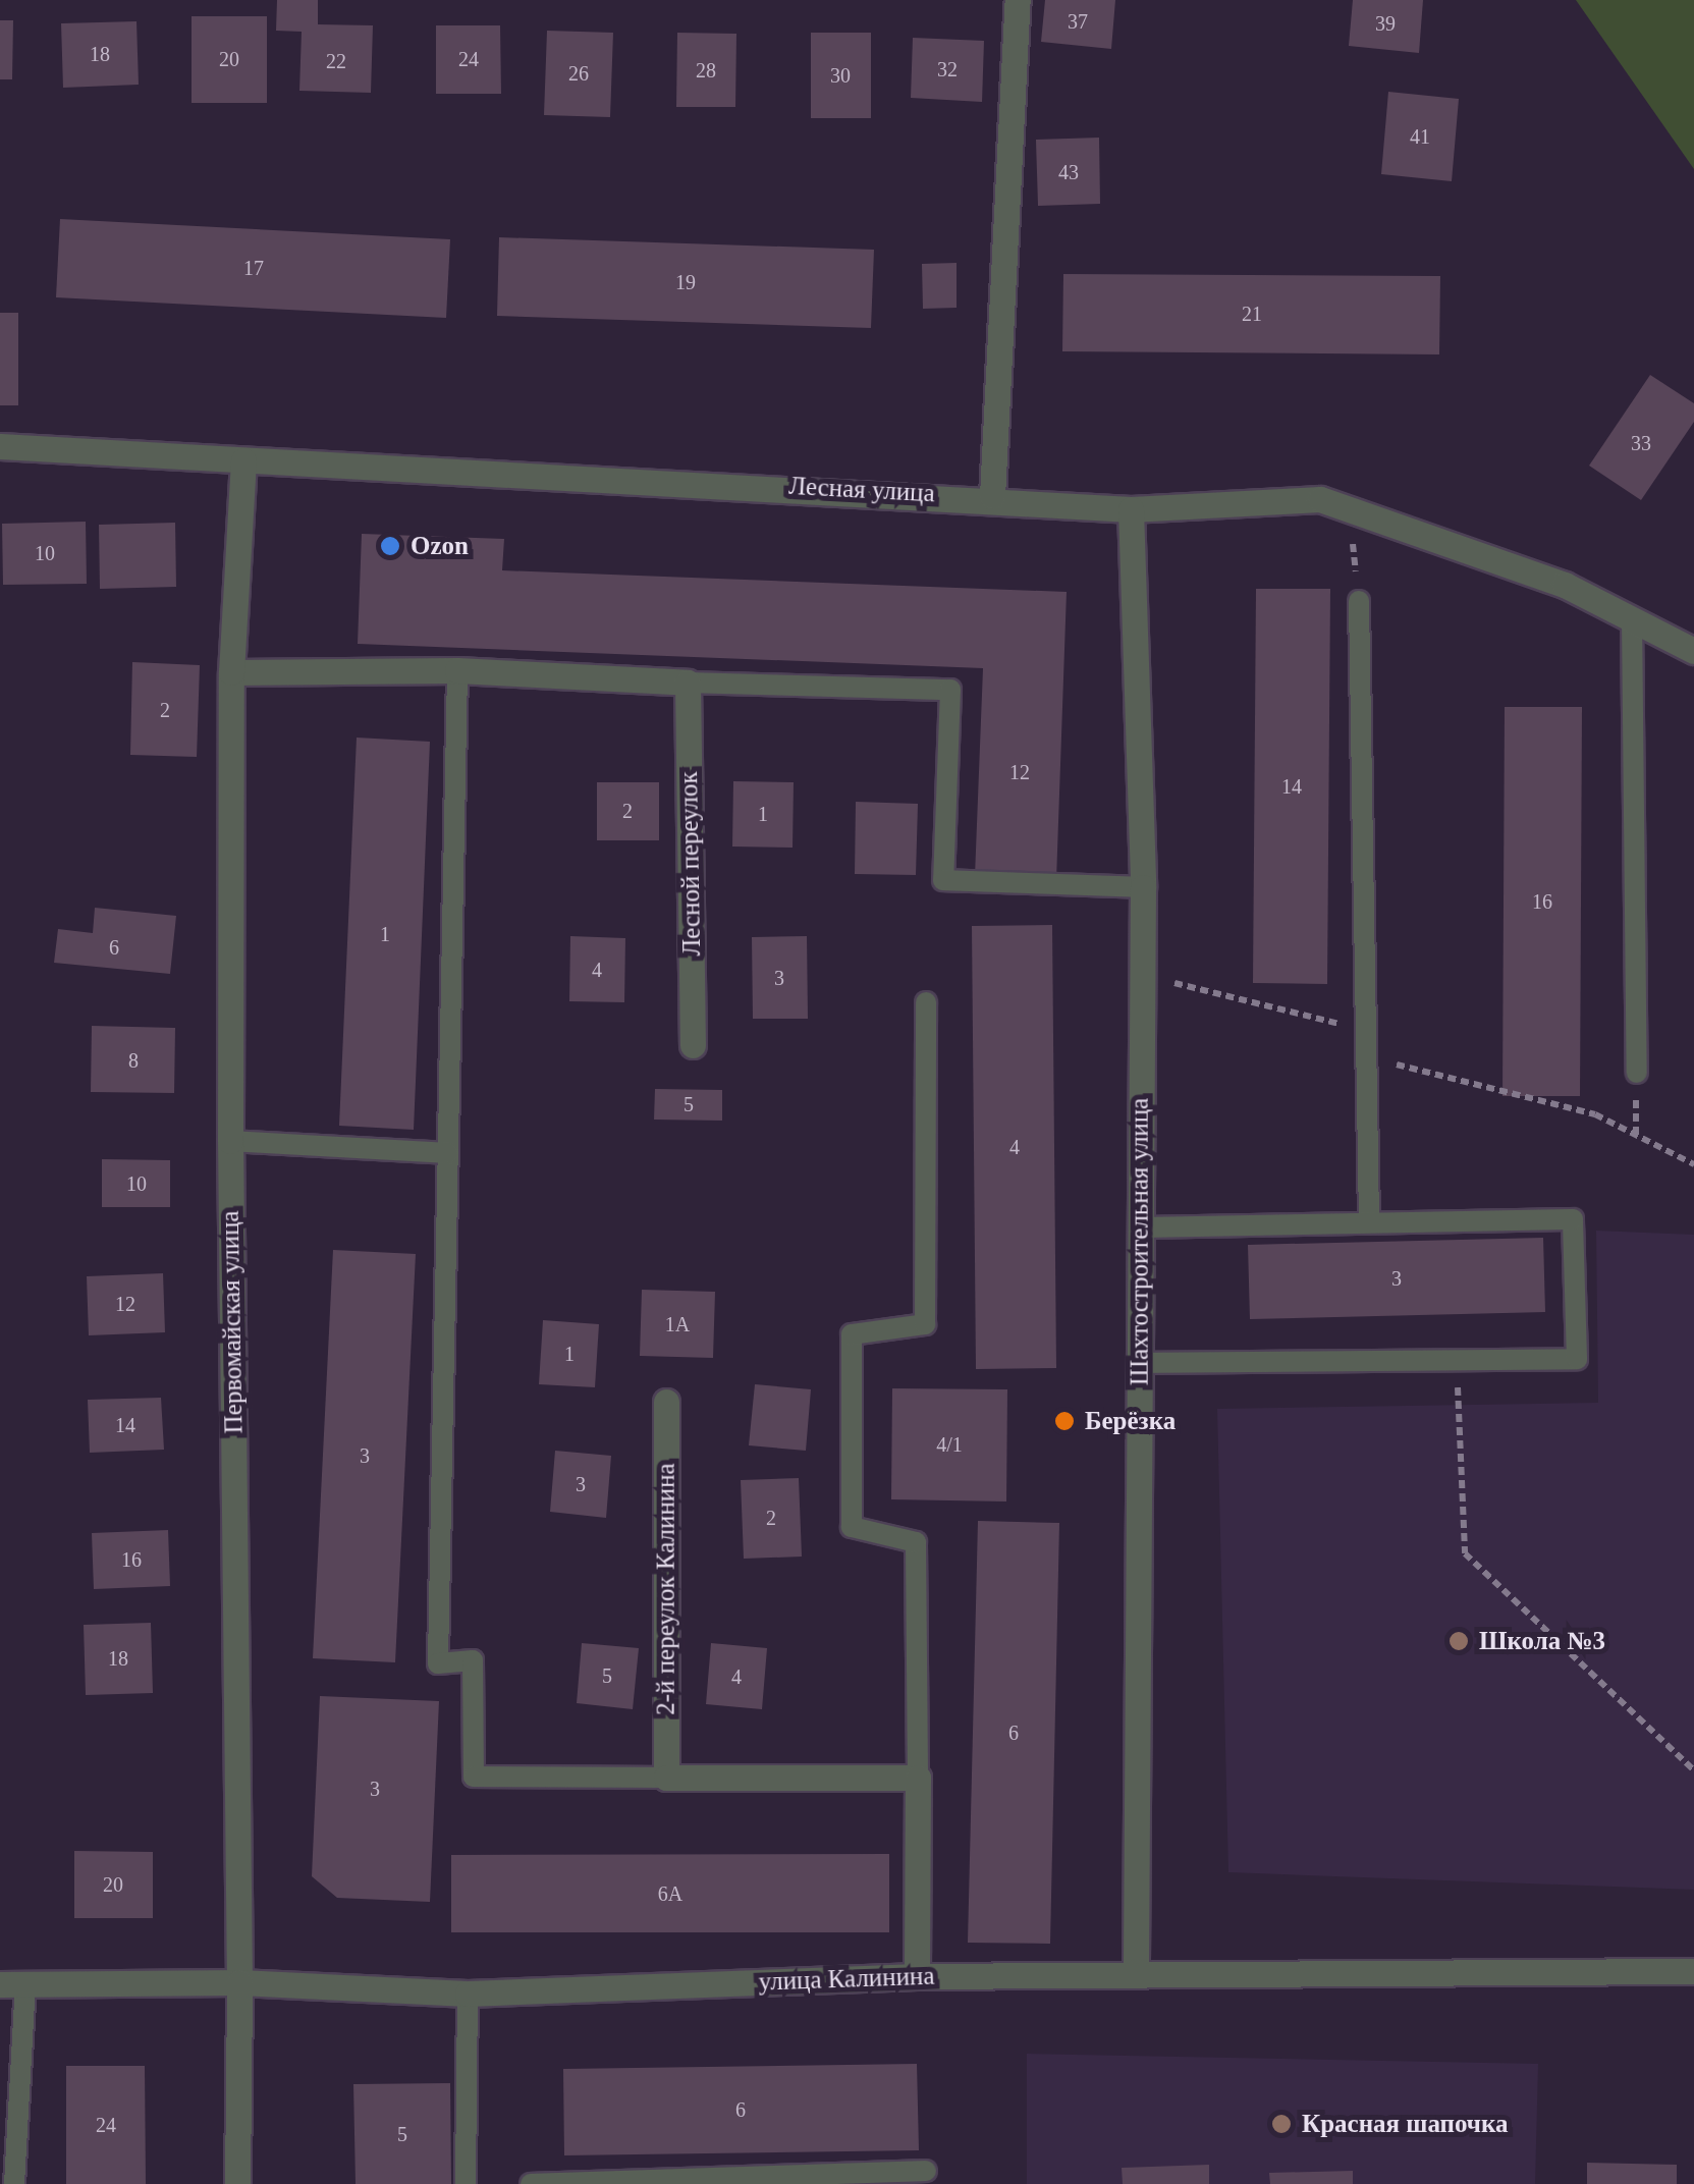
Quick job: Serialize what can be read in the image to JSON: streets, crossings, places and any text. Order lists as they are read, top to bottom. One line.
{"streets":{"street":["Лесная улица","Лесной переулок","Шахтостроительная улица","Первомайская улица","2-й переулок Калинина","улица Калинина"]},"crossings":[["Лесная улица","Шахтостроительная улица"],["Лесная улица","Первомайская улица"],["Шахтостроительная улица","улица Калинина"],["Первомайская улица","улица Калинина"]],"places":["Ozon","Берёзка","Школа №3","Красная шапочка"],"house_numbers":["37","39","18","20","24","22","32","28","26","30","41","43","17","19","21","33","10","2","12","14","2","1","16","1","6","4","3","8","5","4","10","3","12","1А","1","14","4/1","3","3","2","16","18","5","4","6","3","20","6А","6","24","5"]}
